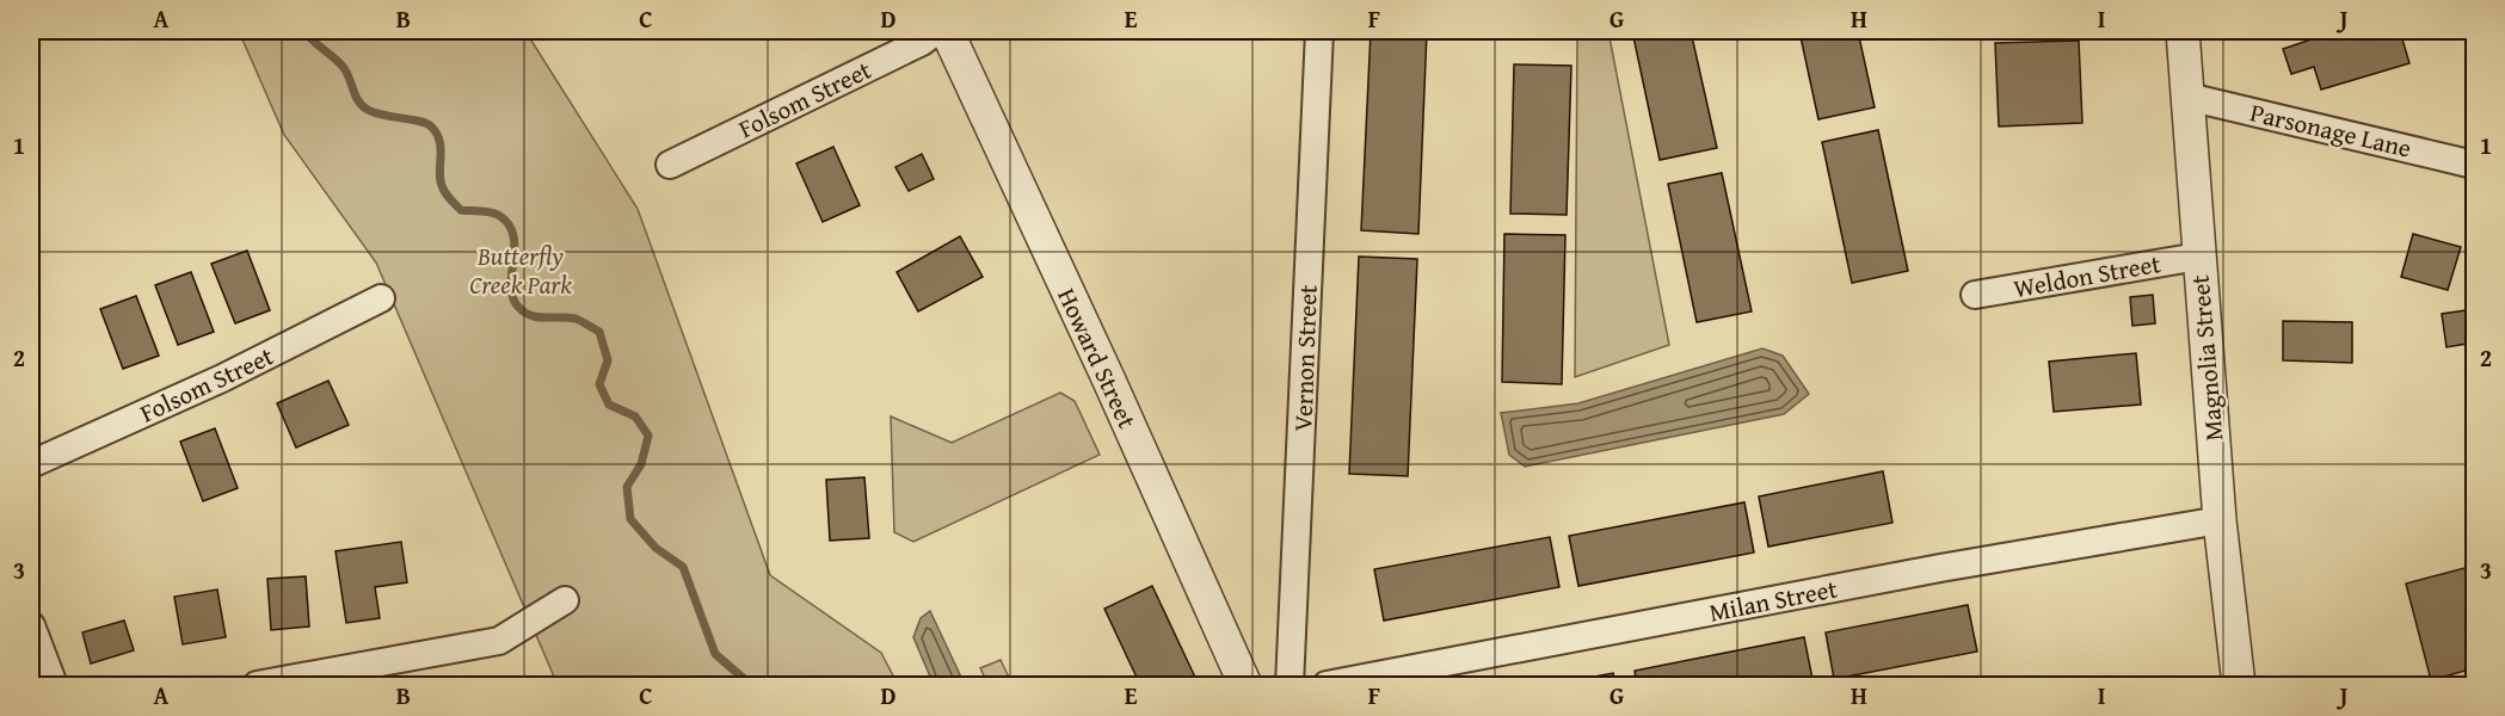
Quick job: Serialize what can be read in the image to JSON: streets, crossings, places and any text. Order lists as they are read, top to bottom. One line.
{"streets":{"street":["Folsom Street","Parsonage Lane","Weldon Street","Howard Street","Vernon Street","Magnolia Street","Milan Street"]},"crossings":[["Parsonage Lane","Magnolia Street"],["Weldon Street","Magnolia Street"],["Magnolia Street","Milan Street"]],"parks":["Butterfly Creek Park"],"grid":{"columns":["A","B","C","D","E","F","G","H","I","J"],"rows":["1","2","3"]}}
